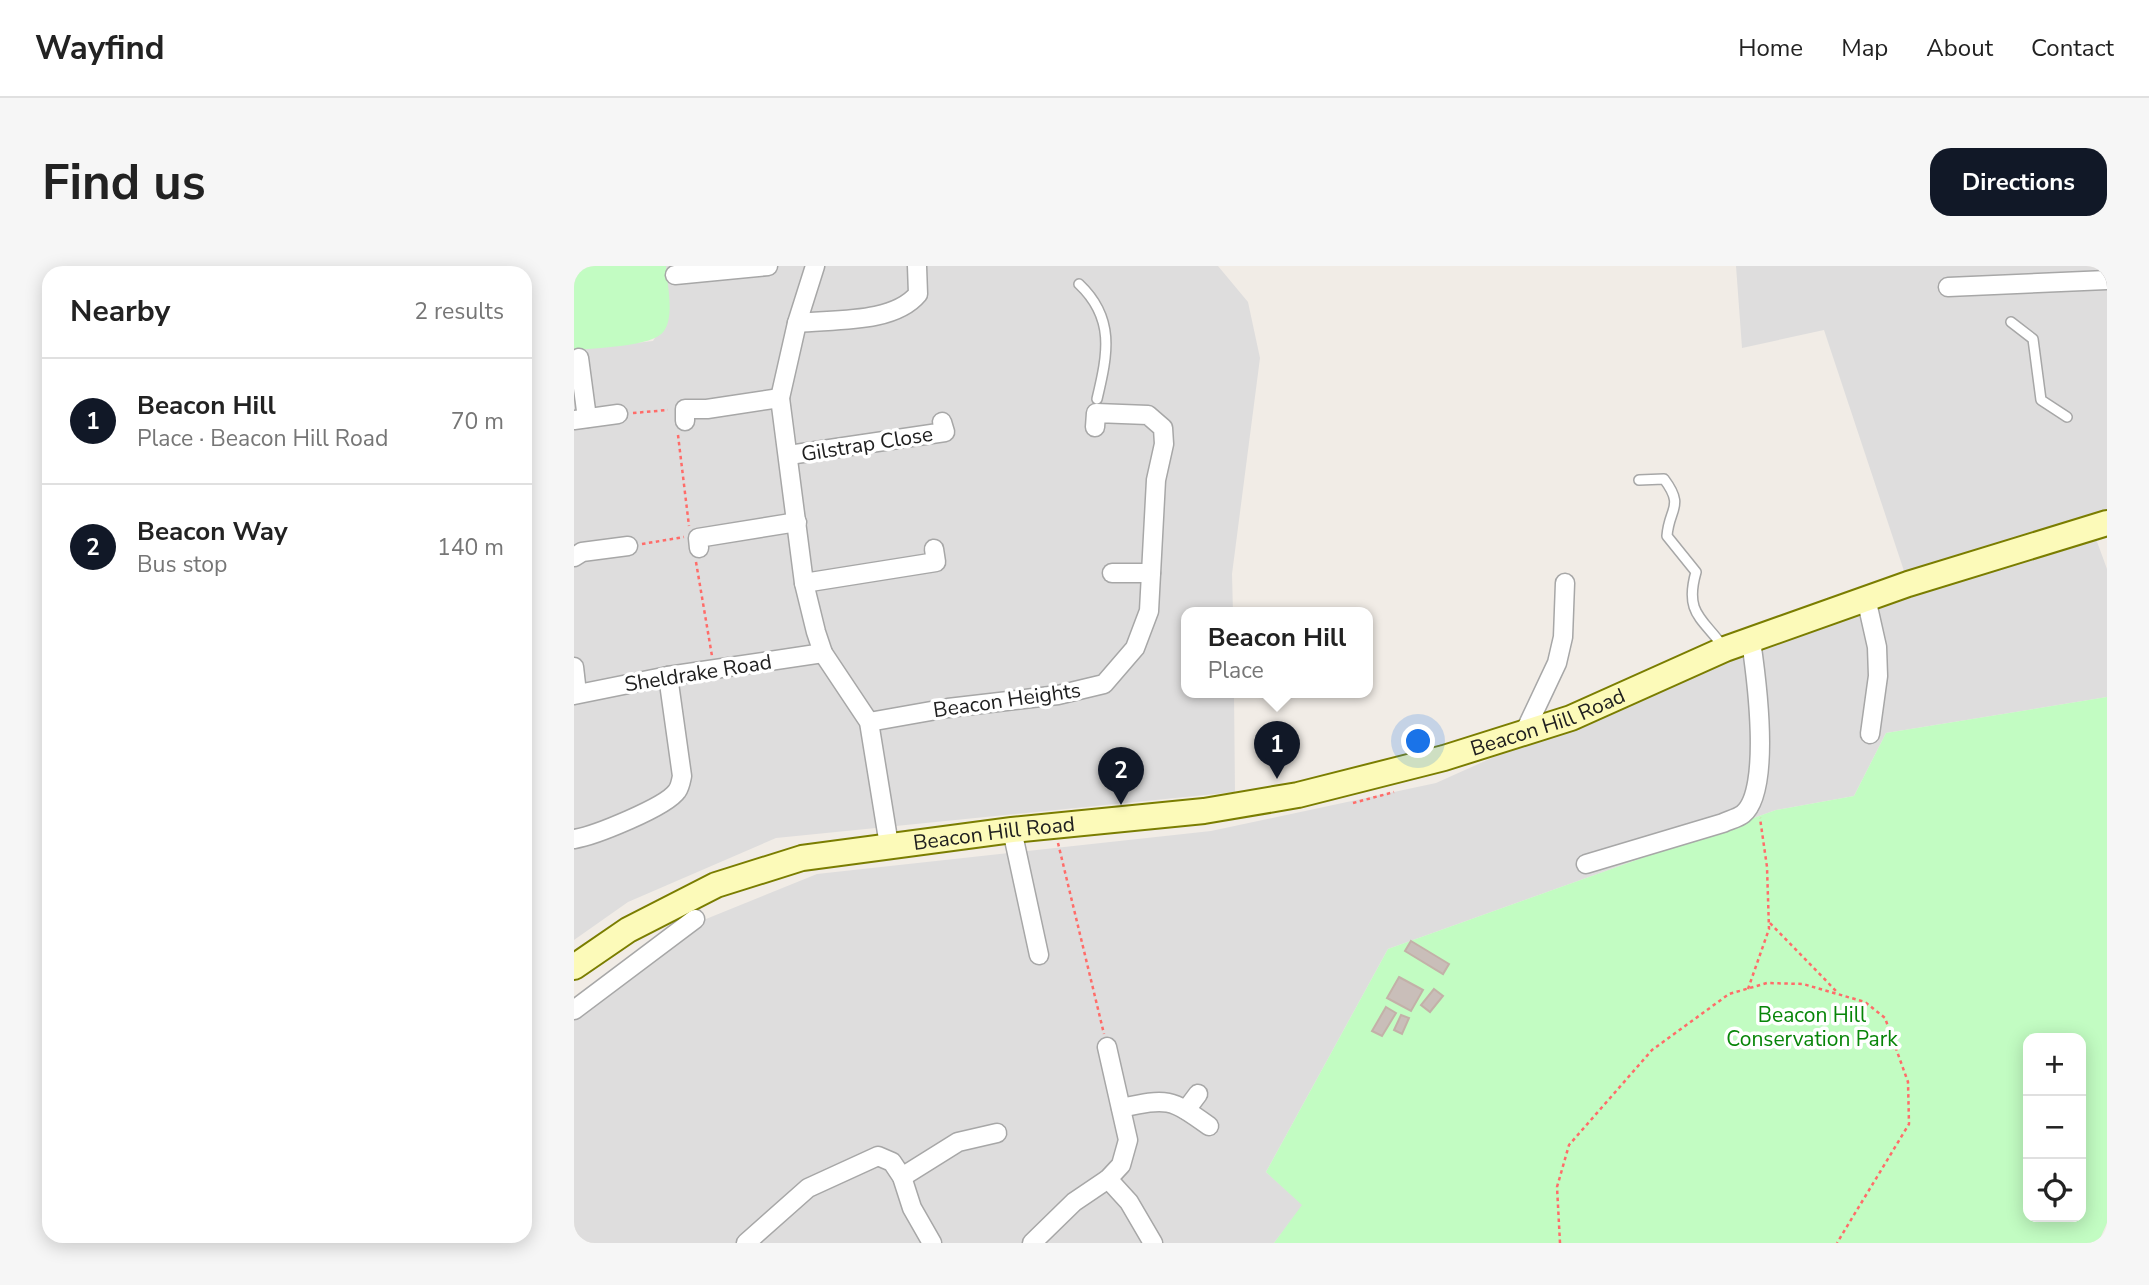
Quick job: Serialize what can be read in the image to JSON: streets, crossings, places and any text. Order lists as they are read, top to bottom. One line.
{"streets":{"street":["Gilstrap Close","Sheldrake Road","Beacon Heights","Beacon Hill Road"]},"parks":["Beacon Hill Conservation Park"],"page":{"header":"Wayfind","nav":["Home","Map","About","Contact"],"buttons":"Directions","title":"Find us","heading":["Nearby","2 results"],"list":[{"mark":"1","name":"Beacon Hill","note":"Place · Beacon Hill Road","value":"70 m"},{"mark":"2","name":"Beacon Way","note":"Bus stop","value":"140 m"}],"popup":["Beacon Hill","Place"],"pins":["1","2"],"map_buttons":["+","−"]}}
